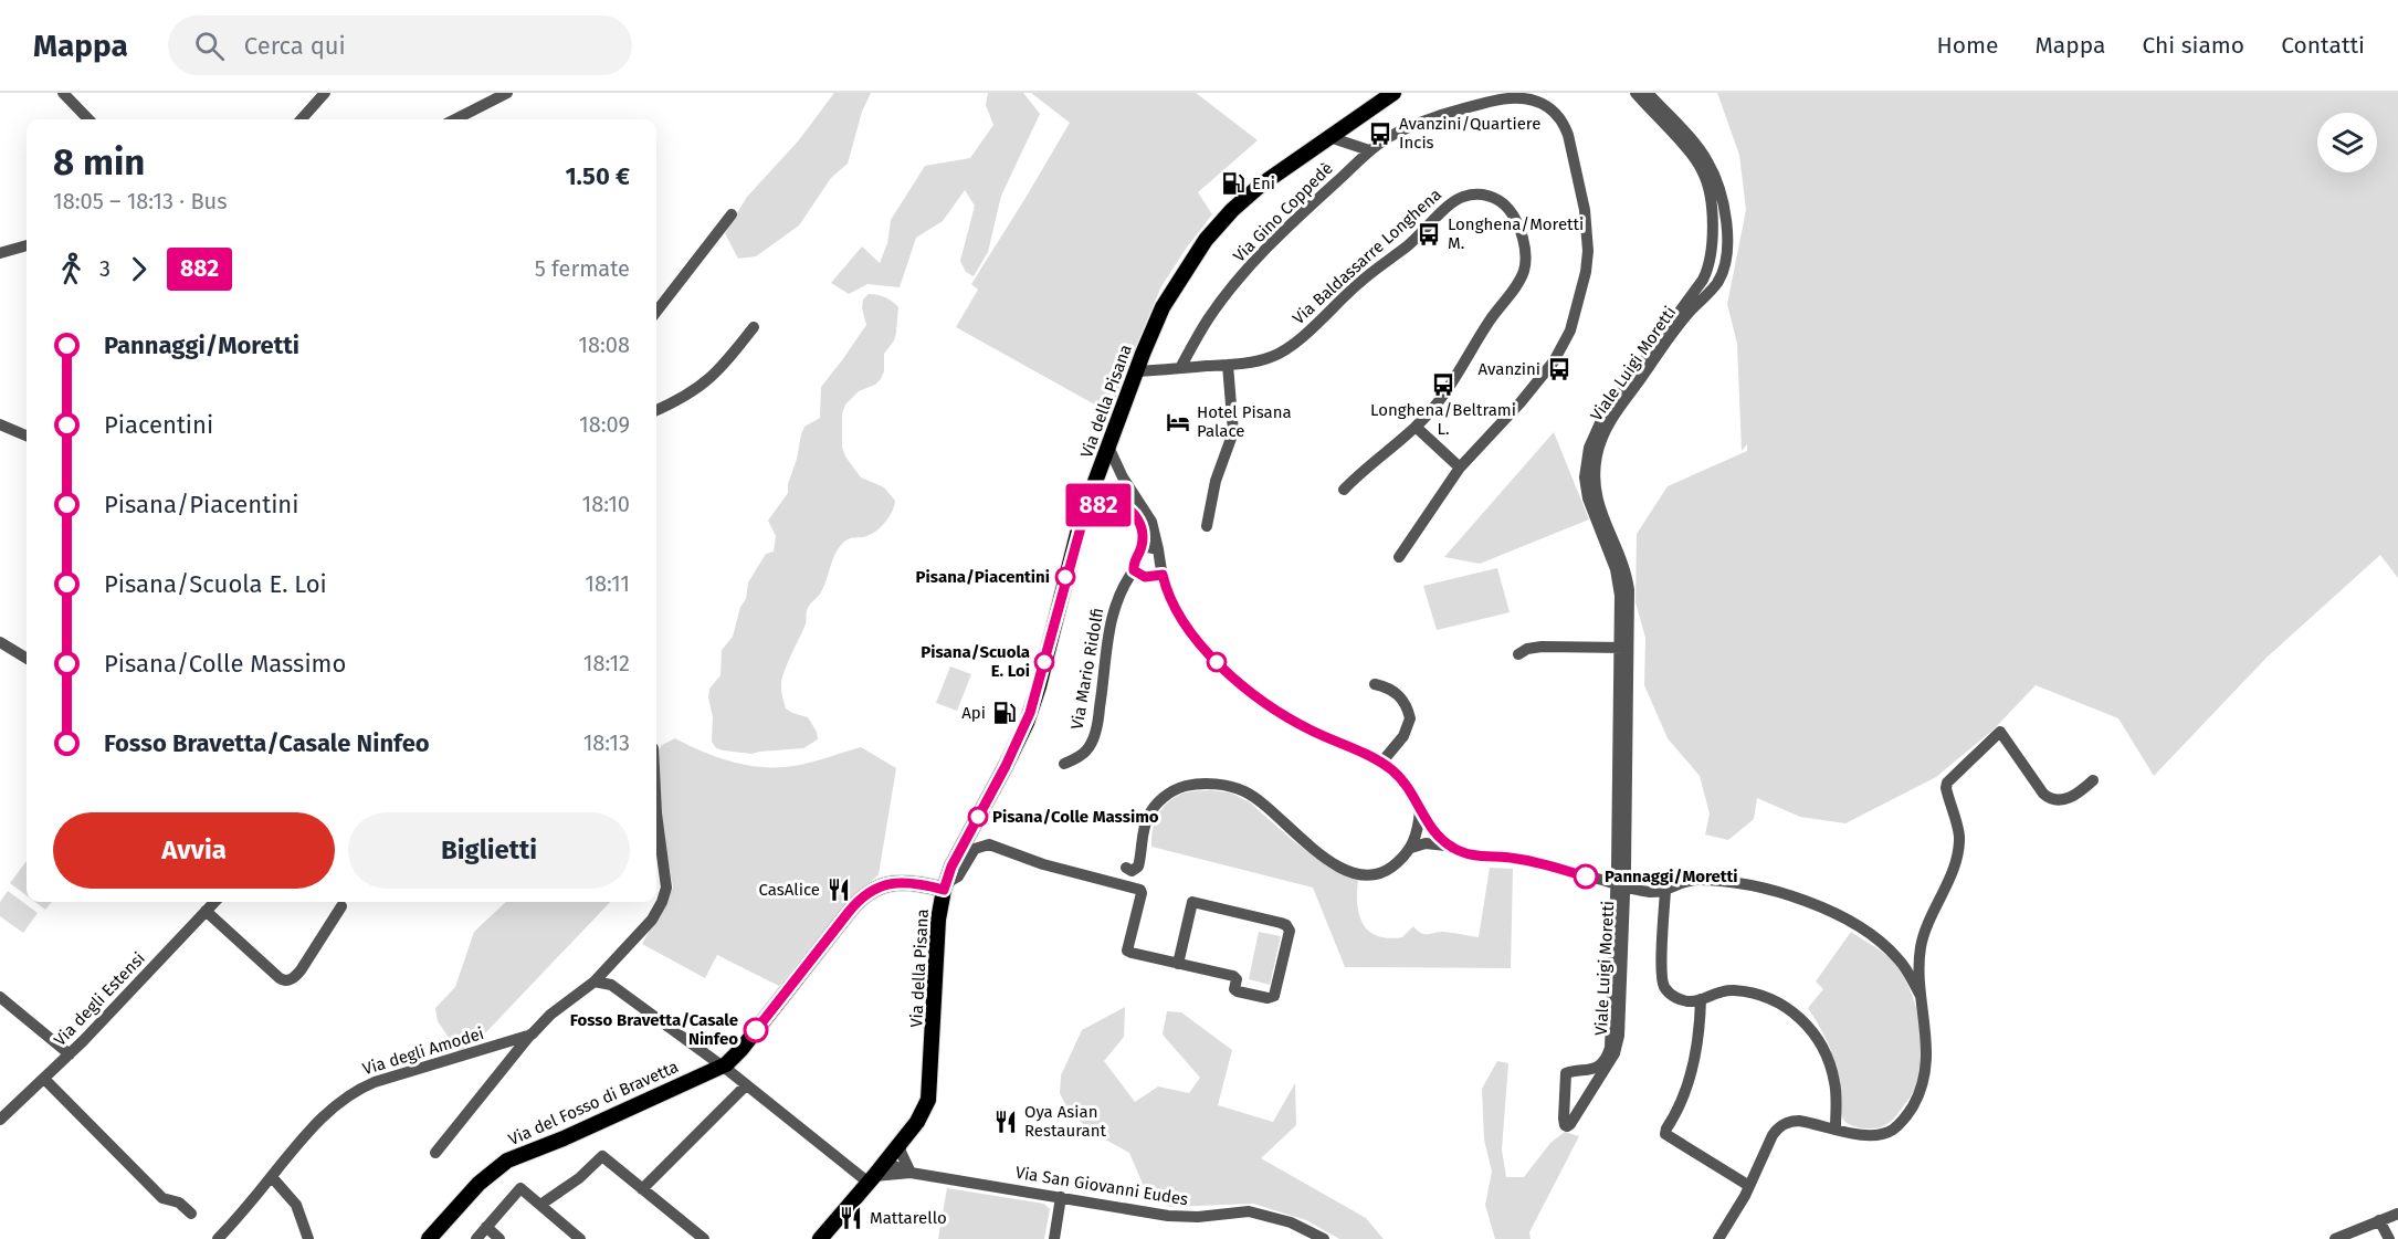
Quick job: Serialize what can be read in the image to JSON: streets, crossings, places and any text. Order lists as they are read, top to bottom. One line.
{"streets":{"main road":["Via della Pisana","Via del Fosso di Bravetta"],"street":["Via Gino Coppedè","Via Baldassarre Longhena","Viale Luigi Moretti","Via Mario Ridolfi","Via degli Estensi","Via degli Amodei","Via San Giovanni Eudes"]},"crossings":[["Via Gino Coppedè","Via Baldassarre Longhena"],["Via Baldassarre Longhena","Via della Pisana"],["Via della Pisana","Via San Giovanni Eudes"]],"places":{"bus stop":["Avanzini/Quartiere Incis","Longhena/Moretti M.","Avanzini","Longhena/Beltrami L."],"fuel station":["Eni","Api"],"hotel":["Hotel Pisana Palace"],"other":["Pisana/Piacentini","Pisana/Scuola E. Loi","Pisana/Colle Massimo","Pannaggi/Moretti","Fosso Bravetta/Casale Ninfeo"],"restaurant":["CasAlice","Oya Asian Restaurant","Mattarello"]},"lines":["bus line 882"],"page":{"header":"Mappa","search":"Cerca qui","nav":["Home","Mappa","Chi siamo","Contatti"],"on_map":"882","heading":["8 min","18:05 – 18:13 · Bus","1.50 €"],"legs":["3","882","5 fermate"],"list":[{"name":"Pannaggi/Moretti","value":"18:08"},{"name":"Piacentini","value":"18:09"},{"name":"Pisana/Piacentini","value":"18:10"},{"name":"Pisana/Scuola E. Loi","value":"18:11"},{"name":"Pisana/Colle Massimo","value":"18:12"},{"name":"Fosso Bravetta/Casale Ninfeo","value":"18:13"}],"buttons":["Avvia","Biglietti"]}}
